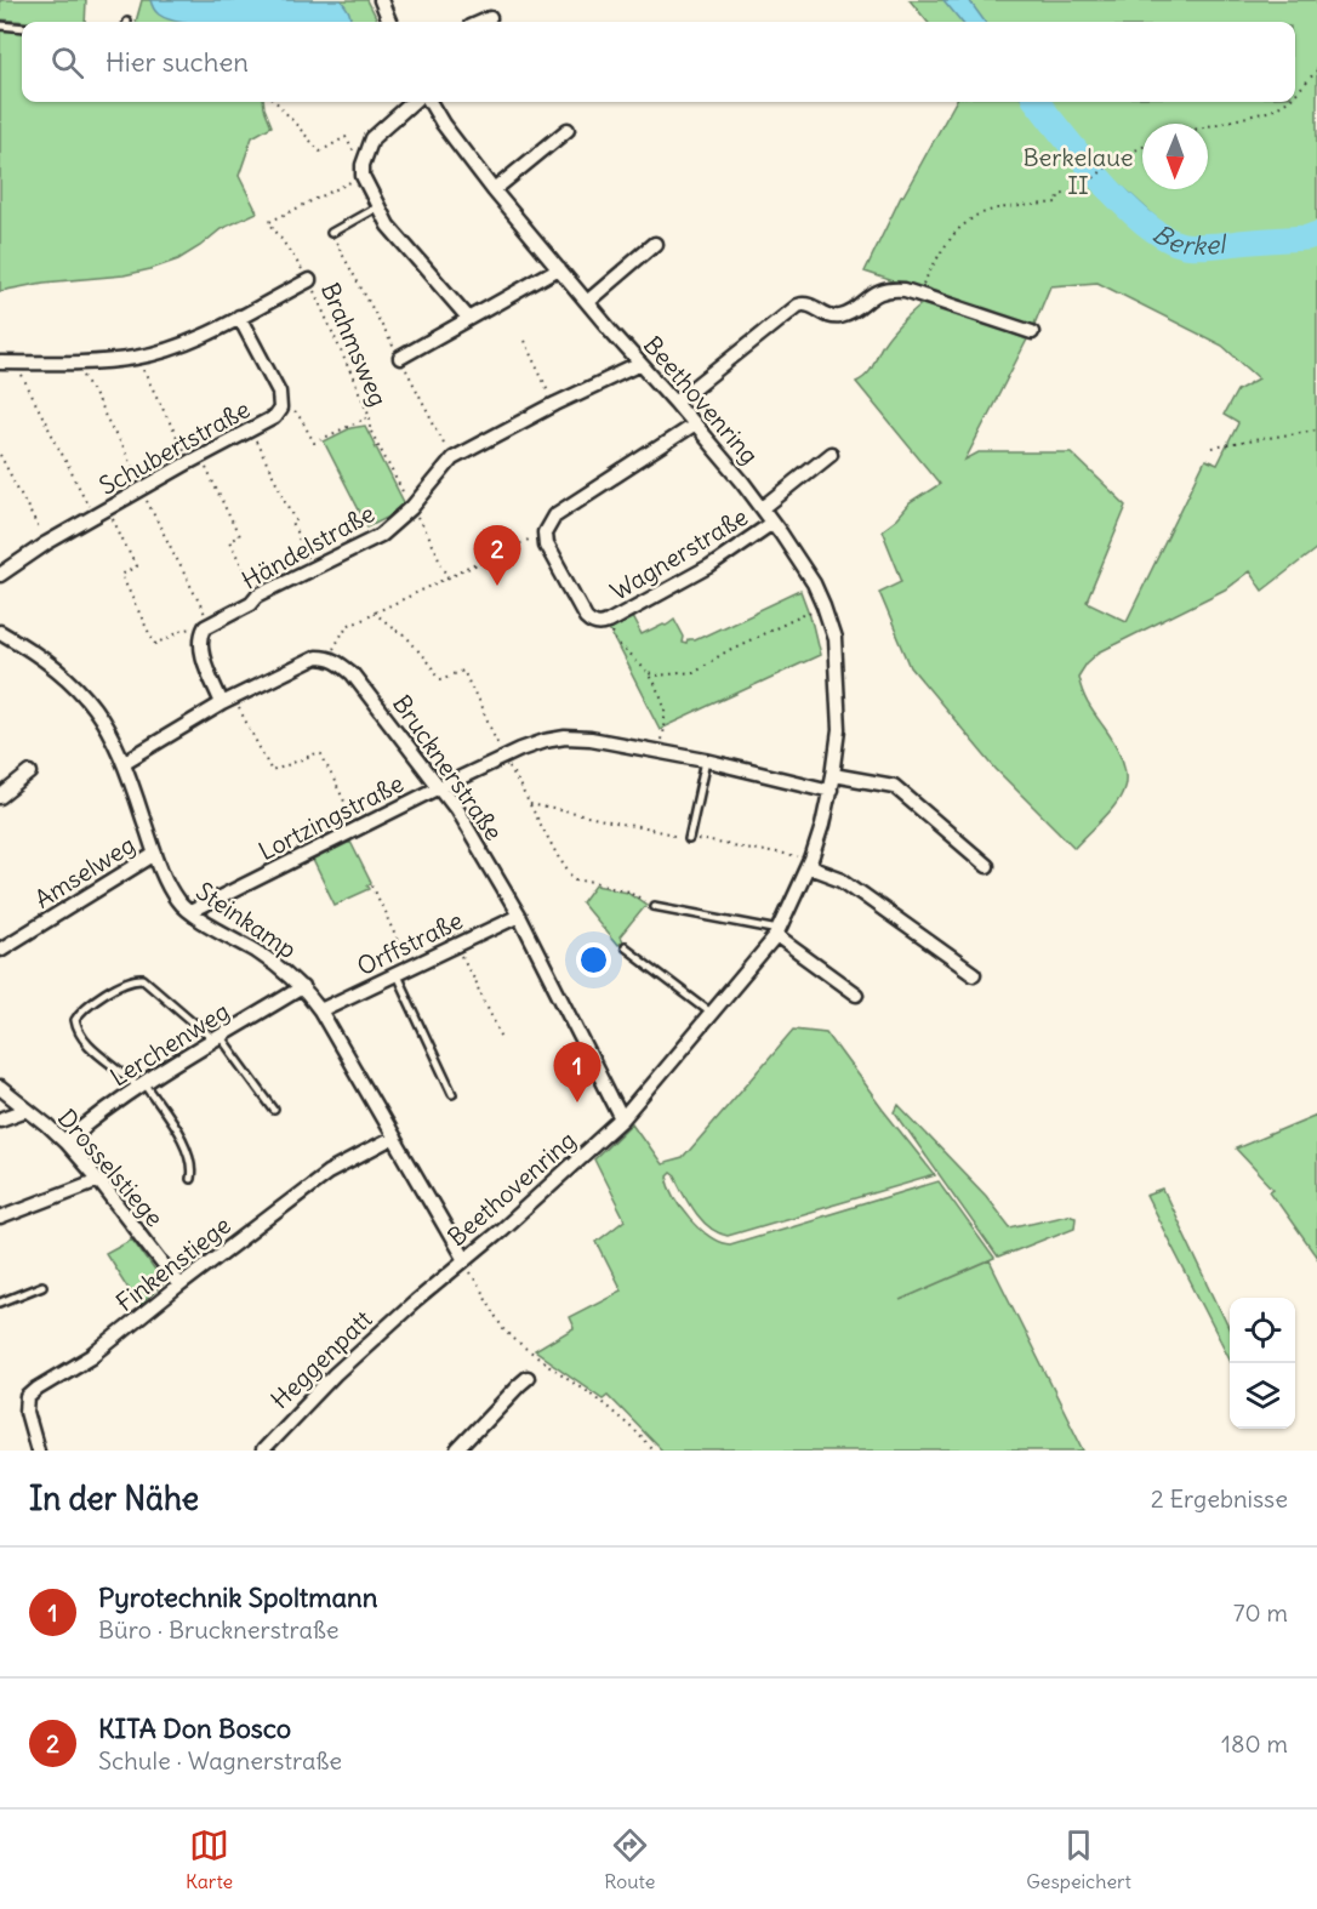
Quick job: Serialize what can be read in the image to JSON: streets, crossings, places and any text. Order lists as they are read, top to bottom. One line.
{"streets":{"street":["Beethovenring","Schubertstraße","Händelstraße","Wagnerstraße","Brucknerstraße","Lortzingstraße","Amselweg","Steinkamp","Orffstraße","Lerchenweg","Drosselstiege","Finkenstiege","Heggenpatt"],"path":["Brahmsweg"]},"crossings":[["Brahmsweg","Händelstraße"],["Beethovenring","Händelstraße"],["Beethovenring","Wagnerstraße"],["Beethovenring","Brucknerstraße"],["Beethovenring","Lortzingstraße"],["Beethovenring","Steinkamp"],["Beethovenring","Heggenpatt"],["Brucknerstraße","Lortzingstraße"],["Brucknerstraße","Orffstraße"],["Lortzingstraße","Steinkamp"],["Amselweg","Steinkamp"],["Steinkamp","Orffstraße"],["Steinkamp","Lerchenweg"],["Steinkamp","Finkenstiege"],["Lerchenweg","Drosselstiege"],["Drosselstiege","Finkenstiege"]],"water":["Berkel"],"parks":["Berkelaue II"],"north":"bottom","page":{"search":"Hier suchen","pins":["2","1"],"heading":["In der Nähe","2 Ergebnisse"],"list":[{"mark":"1","name":"Pyrotechnik Spoltmann","note":"Büro · Brucknerstraße","value":"70 m"},{"mark":"2","name":"KITA Don Bosco","note":"Schule · Wagnerstraße","value":"180 m"}],"nav":["Karte","Route","Gespeichert"]}}
